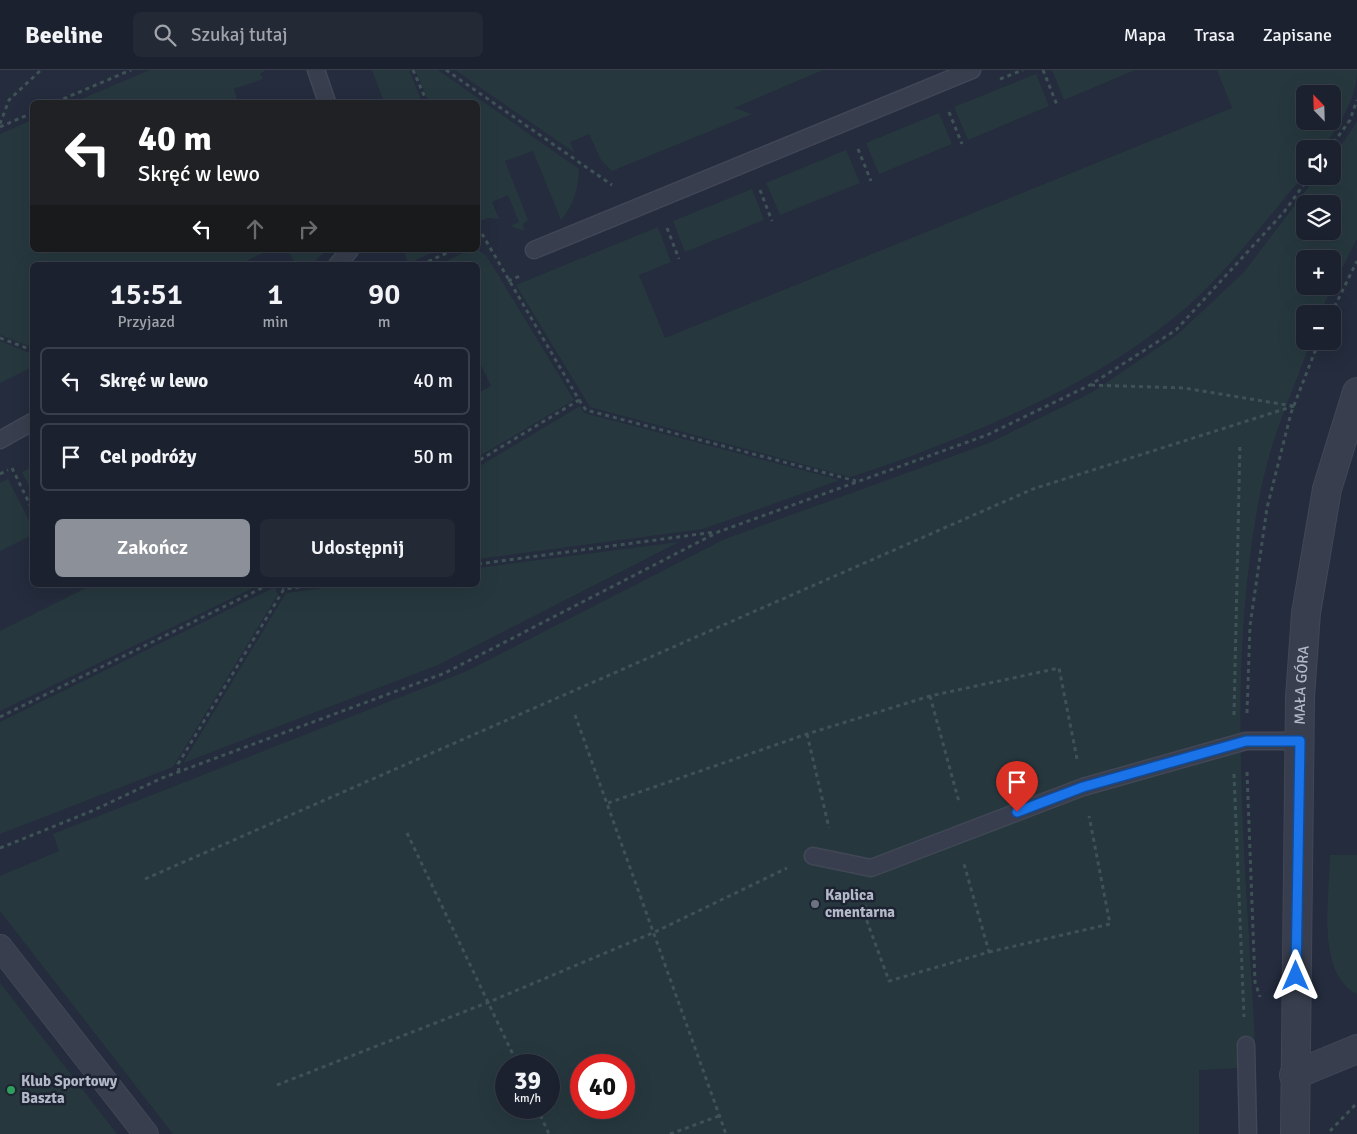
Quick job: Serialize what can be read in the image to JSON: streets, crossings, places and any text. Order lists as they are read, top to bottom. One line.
{"streets":{"street":["MAŁA GÓRA"]},"places":["Kaplica cmentarna","Klub Sportowy Baszta"],"north":"top left","page":{"header":"Beeline","search":"Szukaj tutaj","nav":["Mapa","Trasa","Zapisane"],"map_buttons":["+","−"],"turn":["40 m","Skręć w lewo"],"eta":["15:51","Przyjazd","1","min","90","m"],"list":[{"name":"Skręć w lewo","value":"40 m"},{"name":"Cel podróży","value":"50 m"}],"buttons":["Zakończ","Udostępnij"],"speed":"39 km/h","limit":"40"}}
